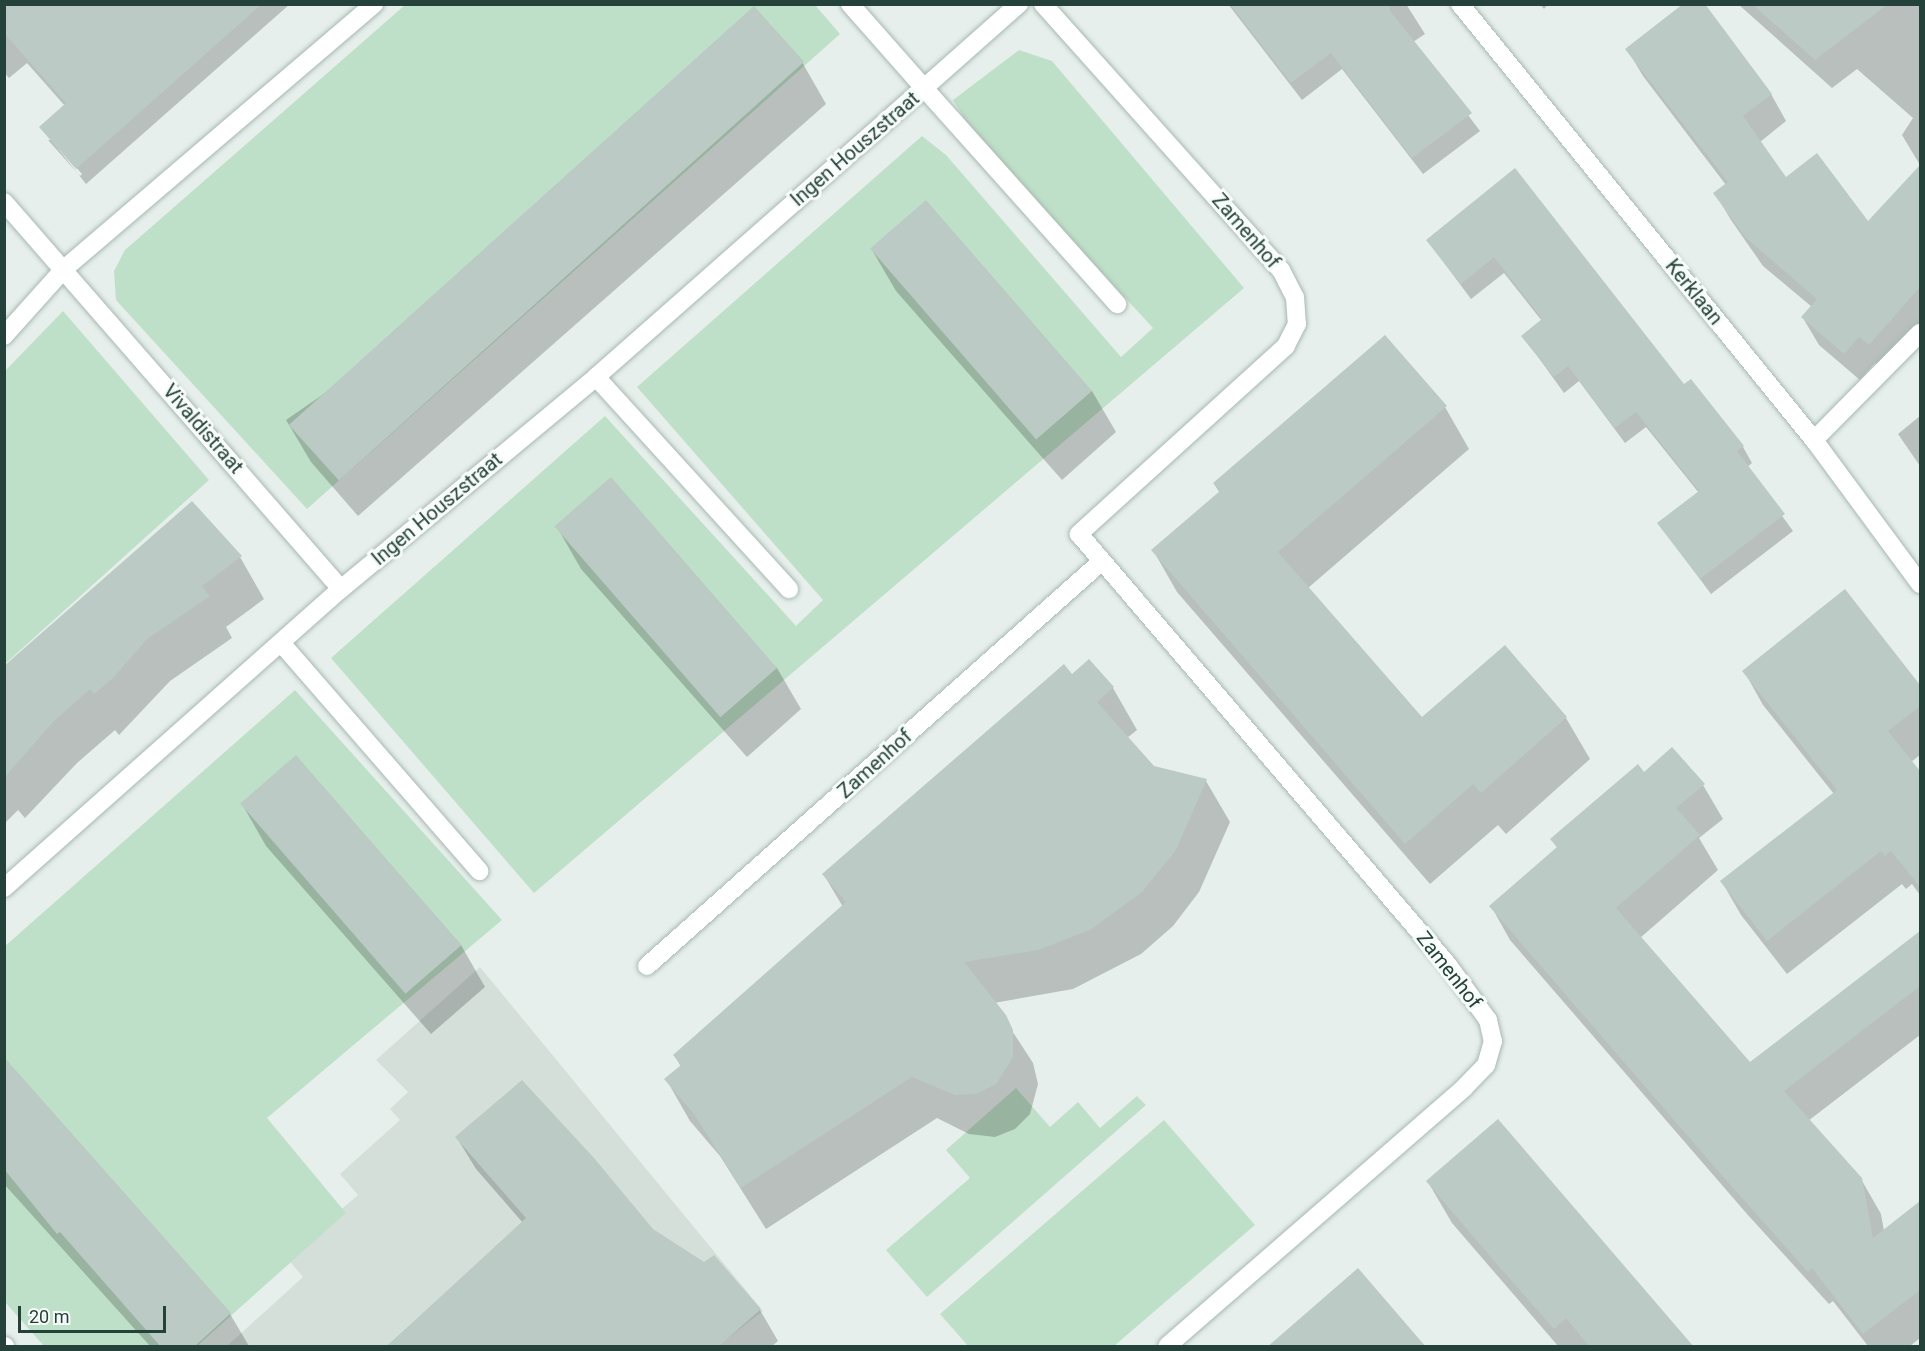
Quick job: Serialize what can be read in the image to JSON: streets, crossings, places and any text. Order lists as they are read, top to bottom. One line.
{"streets":{"street":["Ingen Houszstraat","Zamenhof","Kerklaan","Vivaldistraat"]},"crossings":[["Ingen Houszstraat","Vivaldistraat"]],"scale_bar":"20 m"}
